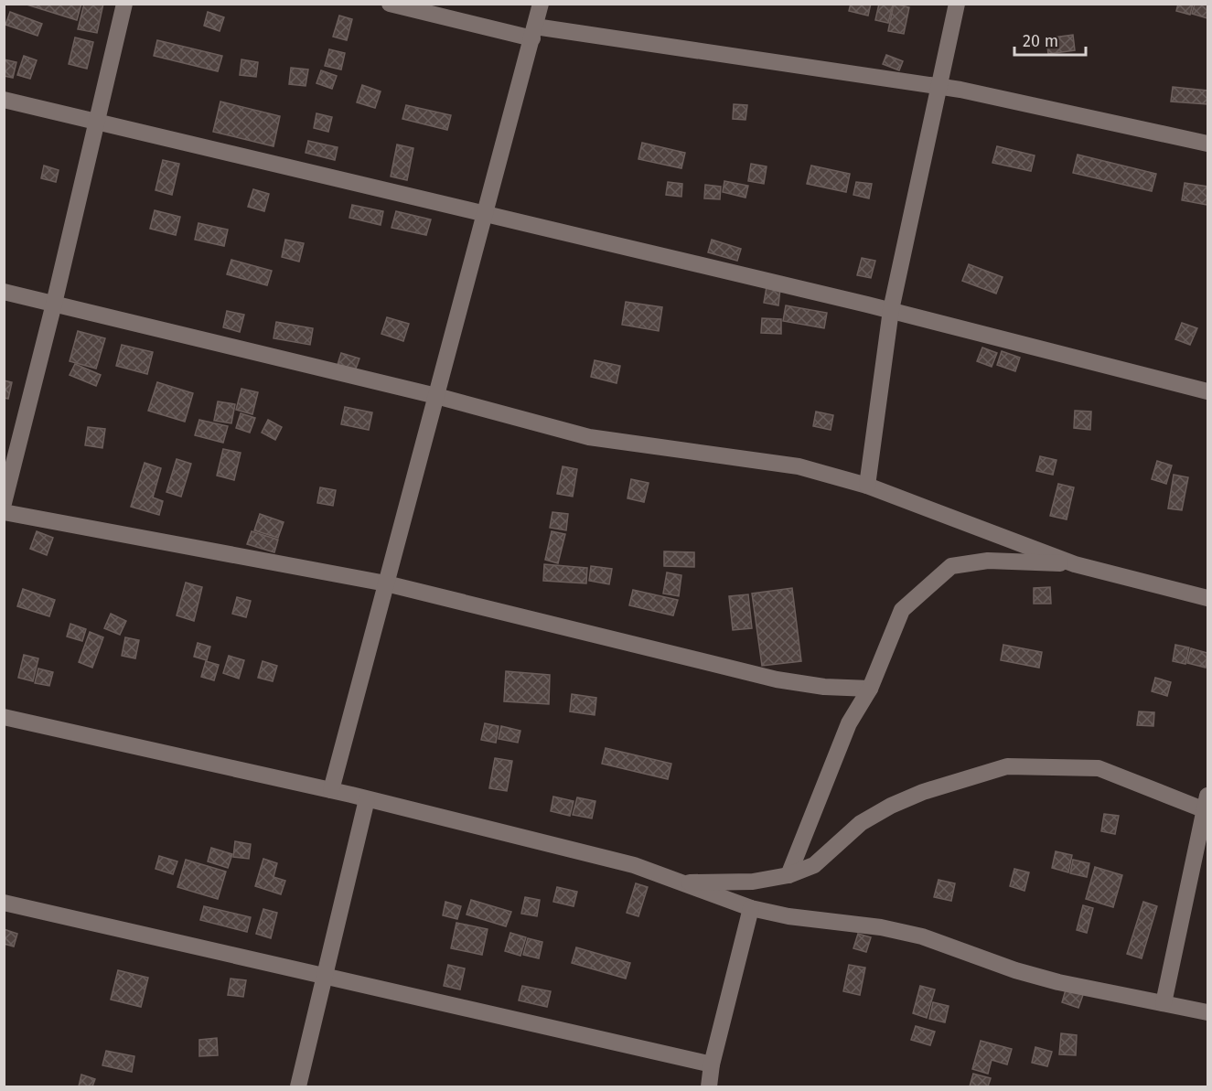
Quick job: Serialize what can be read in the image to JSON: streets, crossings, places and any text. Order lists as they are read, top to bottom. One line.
{"scale_bar":"20 m"}
